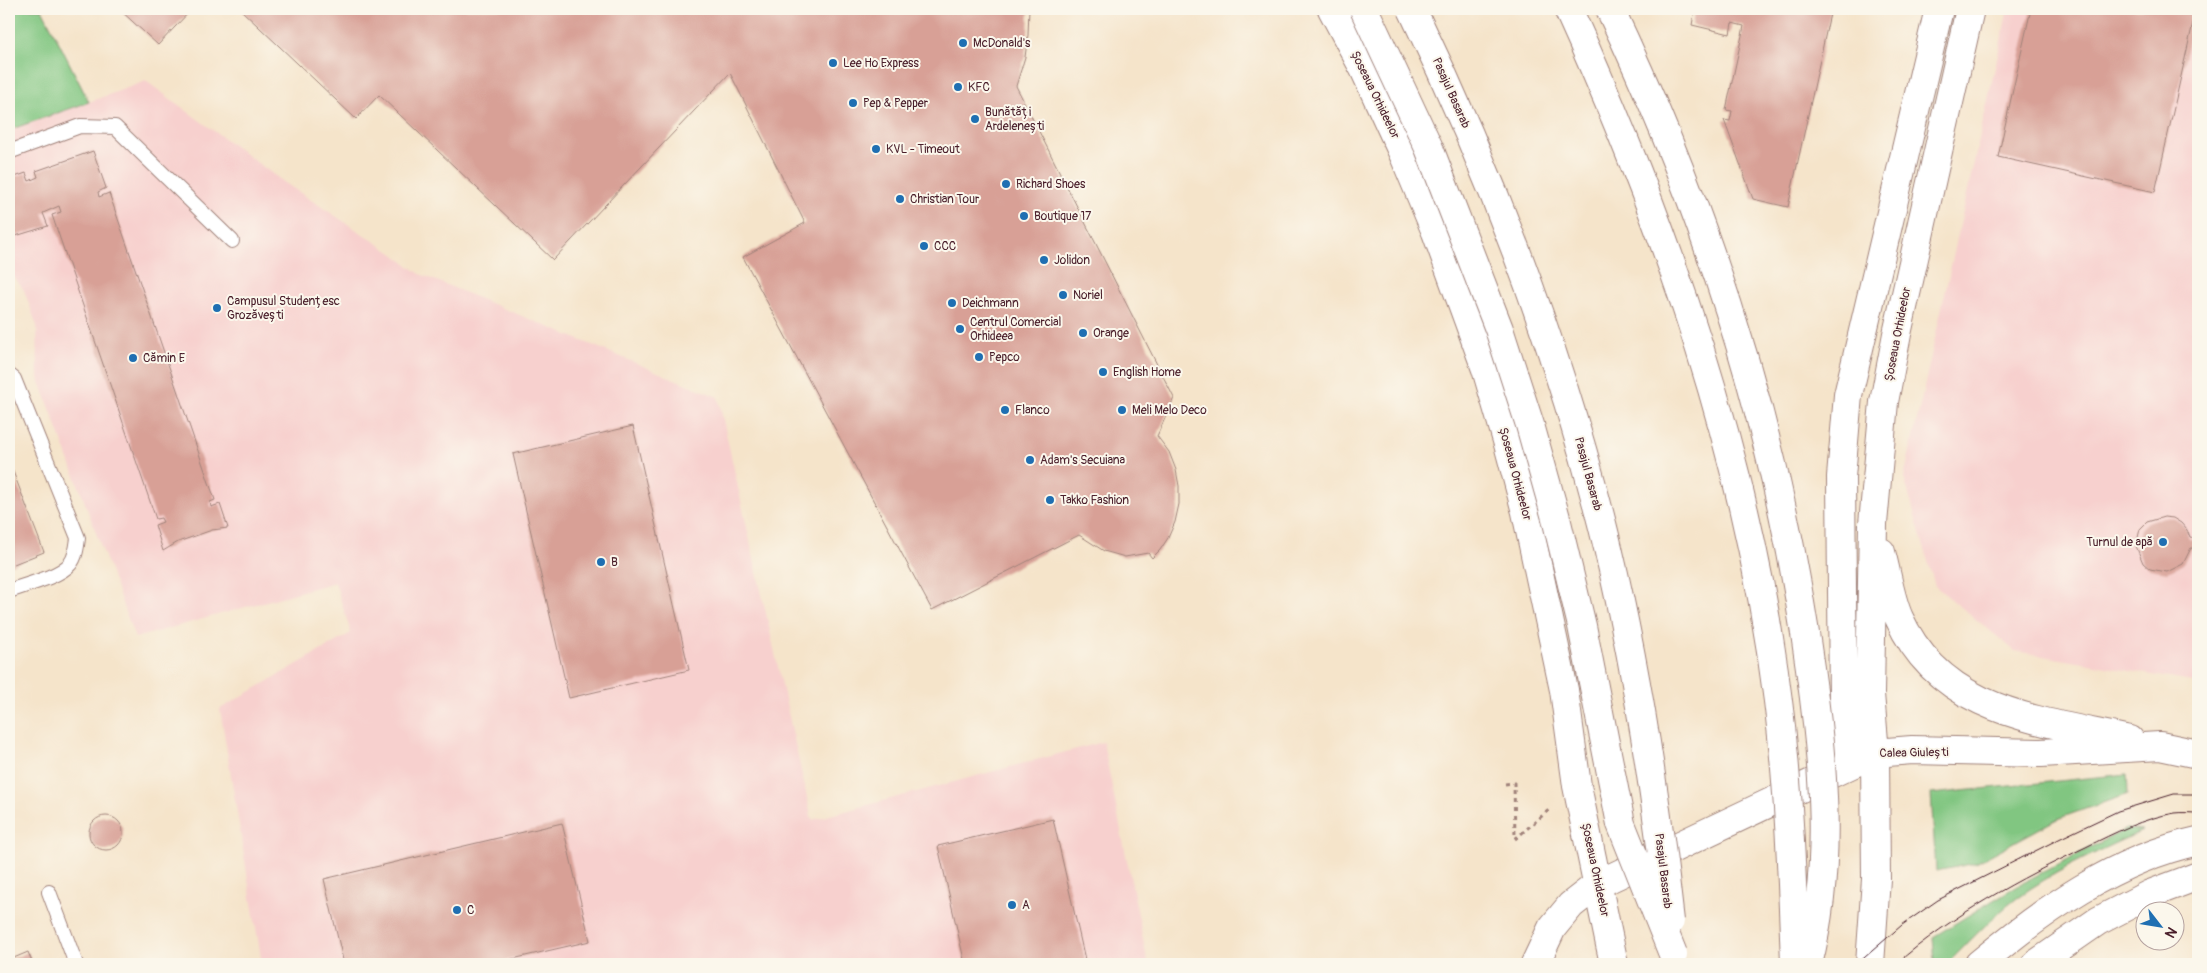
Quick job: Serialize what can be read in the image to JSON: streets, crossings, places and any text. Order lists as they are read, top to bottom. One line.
{"streets":{"main road":["Pasajul Basarab","Șoseaua Orhideelor","Calea Giulești"]},"crossings":[["Șoseaua Orhideelor","Calea Giulești"]],"places":["McDonald's","Lee Ho Express","KFC","Pep & Pepper","Bunătăți Ardelenești","KVL - Timeout","Richard Shoes","Christian Tour","Boutique 17","CCC","Jolidon","Noriel","Deichmann","Campusul Studențesc Grozăvești","Centrul Comercial Orhideea","Orange","Pepco","Cămin E","English Home","Flanco","Meli Melo Deco","Adam's Secuiana","Takko Fashion","Turnul de apă","B","A","C"],"north":"bottom right"}
